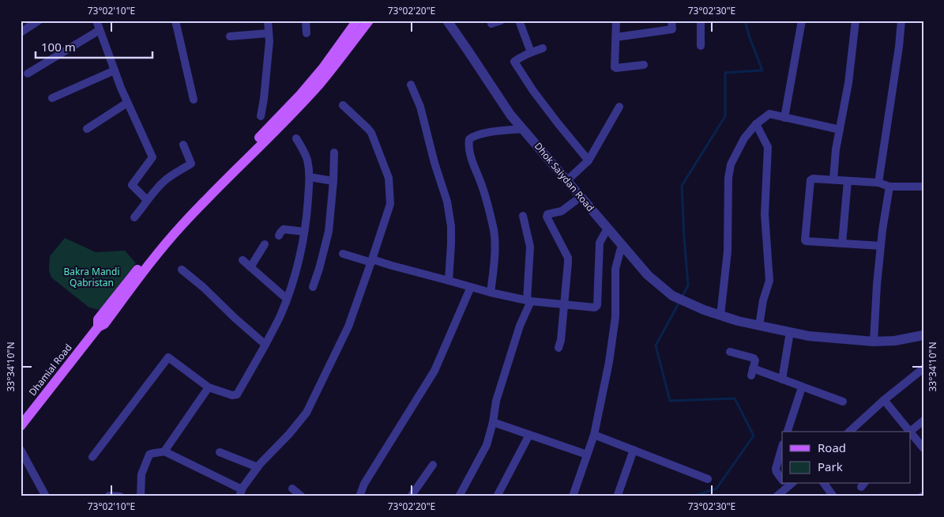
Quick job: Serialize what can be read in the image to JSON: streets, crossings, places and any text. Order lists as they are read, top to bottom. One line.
{"streets":{"main road":["Dhamial Road"],"street":["Dhok Saiydan Road"]},"parks":["Bakra Mandi Qabristan"],"legend":["Road","Park"],"scale_bar":"100 m","coordinates":["73°02'10\"E","73°02'20\"E","73°02'30\"E","33°34'10\"N"]}
